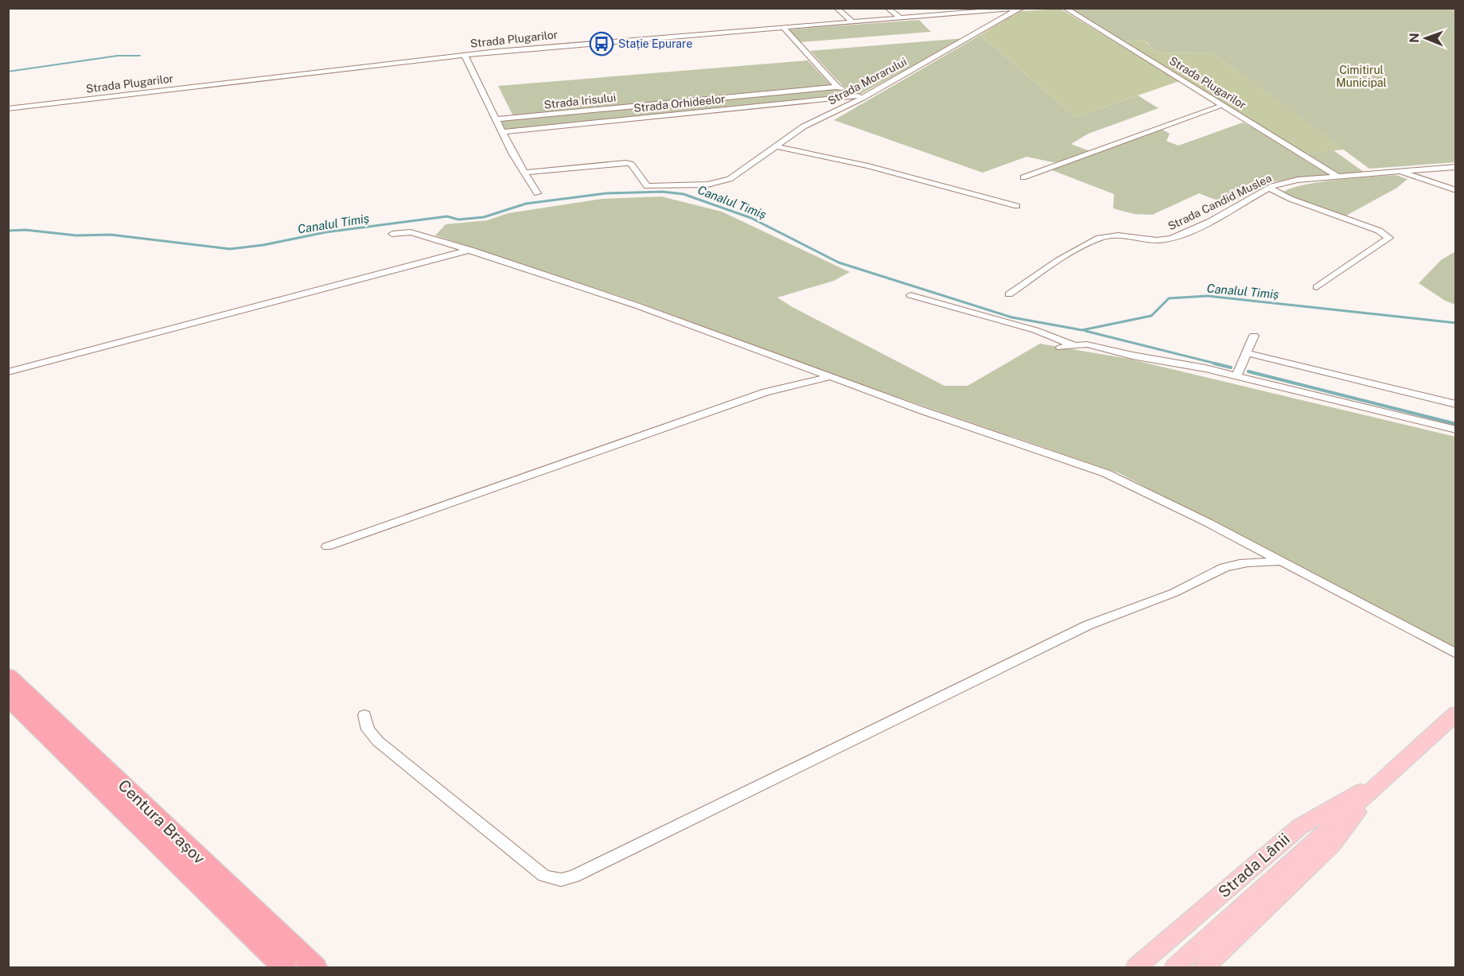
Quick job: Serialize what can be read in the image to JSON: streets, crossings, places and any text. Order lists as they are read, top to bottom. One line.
{"streets":{"highway":["Centura Brașov"],"main road":["Strada Lânii"],"street":["Strada Plugarilor","Strada Morarului","Strada Irisului","Strada Orhideelor","Strada Candid Muslea"]},"crossings":[["Strada Plugarilor","Strada Morarului"],["Strada Plugarilor","Strada Candid Muslea"],["Strada Morarului","Strada Orhideelor"]],"water":["Canalul Timiș"],"parks":["Cimitirul Municipal"],"places":{"bus stop":["Stație Epurare"]},"north":"left"}
